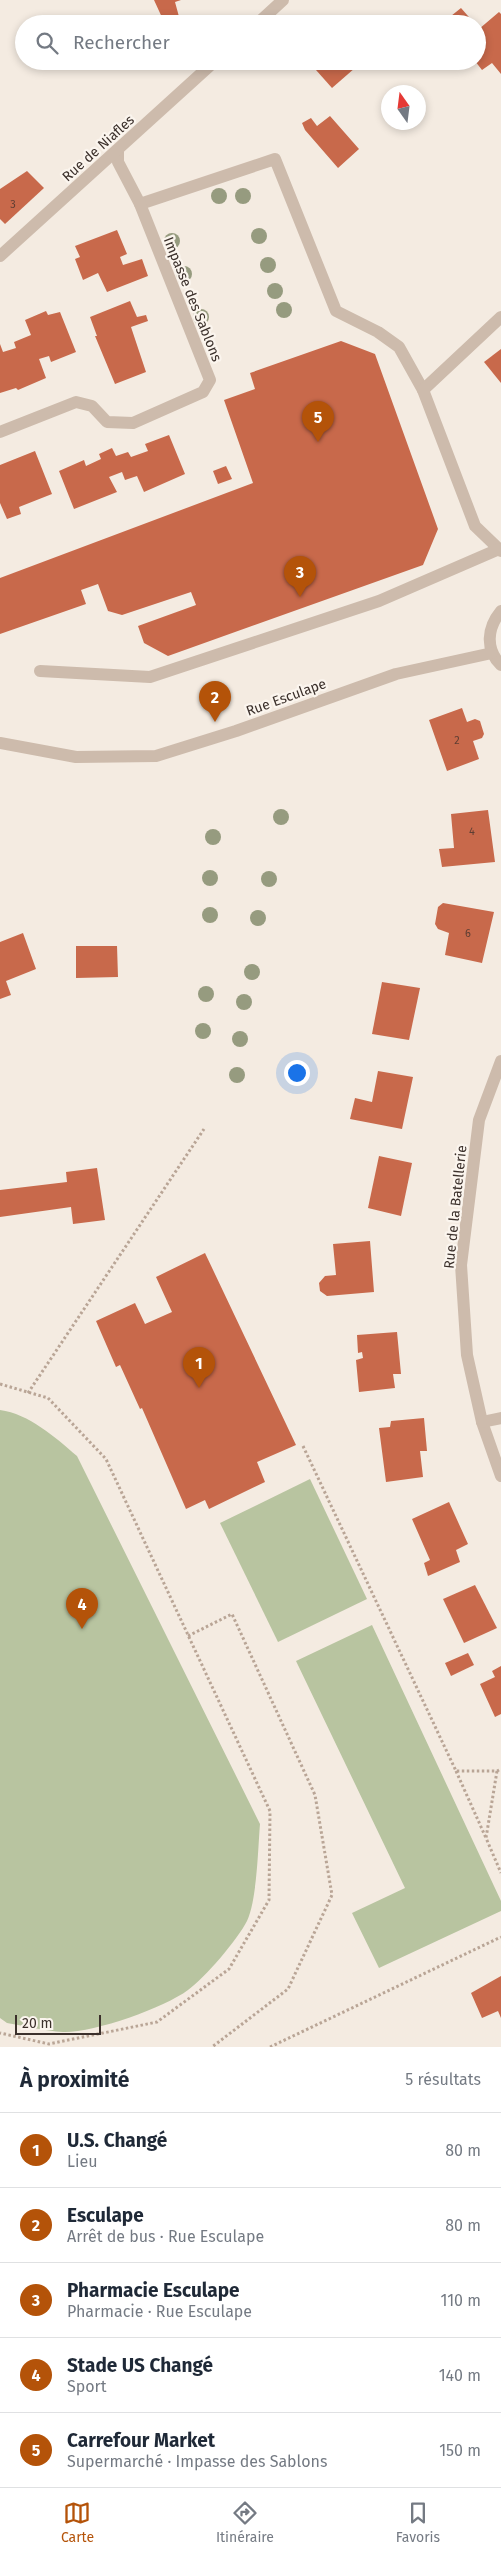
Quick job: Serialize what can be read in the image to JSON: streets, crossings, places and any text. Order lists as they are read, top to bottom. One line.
{"streets":{"street":["Rue de Niafles","Impasse des Sablons","Rue Esculape","Rue de la Batellerie"]},"crossings":[["Rue de Niafles","Impasse des Sablons"]],"house_numbers":["3","2","4","6"],"scale_bar":"20 m","north":"top","page":{"search":"Rechercher","pins":["5","3","2","1","4"],"scale":"20 m","heading":["À proximité","5 résultats"],"list":[{"mark":"1","name":"U.S. Changé","note":"Lieu","value":"80 m"},{"mark":"2","name":"Esculape","note":"Arrêt de bus · Rue Esculape","value":"80 m"},{"mark":"3","name":"Pharmacie Esculape","note":"Pharmacie · Rue Esculape","value":"110 m"},{"mark":"4","name":"Stade US Changé","note":"Sport","value":"140 m"},{"mark":"5","name":"Carrefour Market","note":"Supermarché · Impasse des Sablons","value":"150 m"}],"nav":["Carte","Itinéraire","Favoris"]}}
